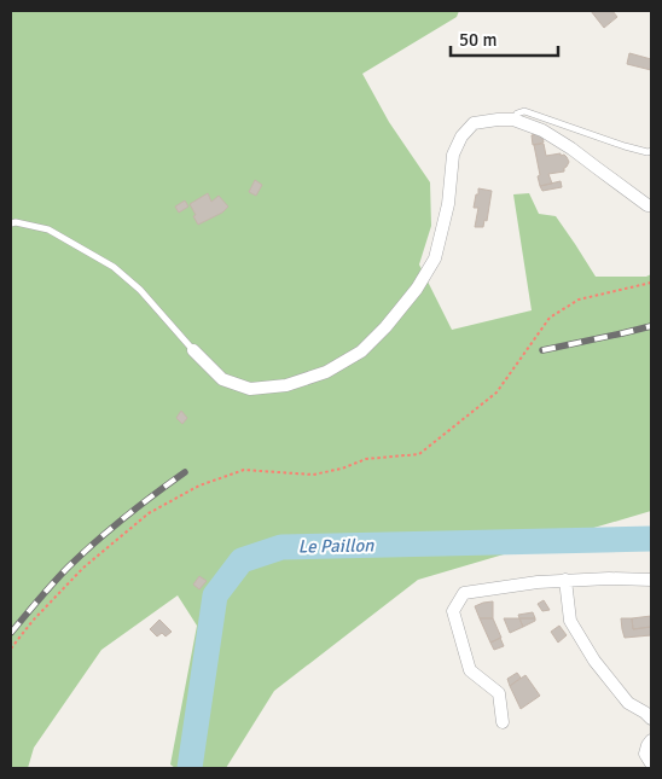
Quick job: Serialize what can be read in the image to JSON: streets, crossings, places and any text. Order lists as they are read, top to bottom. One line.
{"water":["Le Paillon"],"scale_bar":"50 m"}
